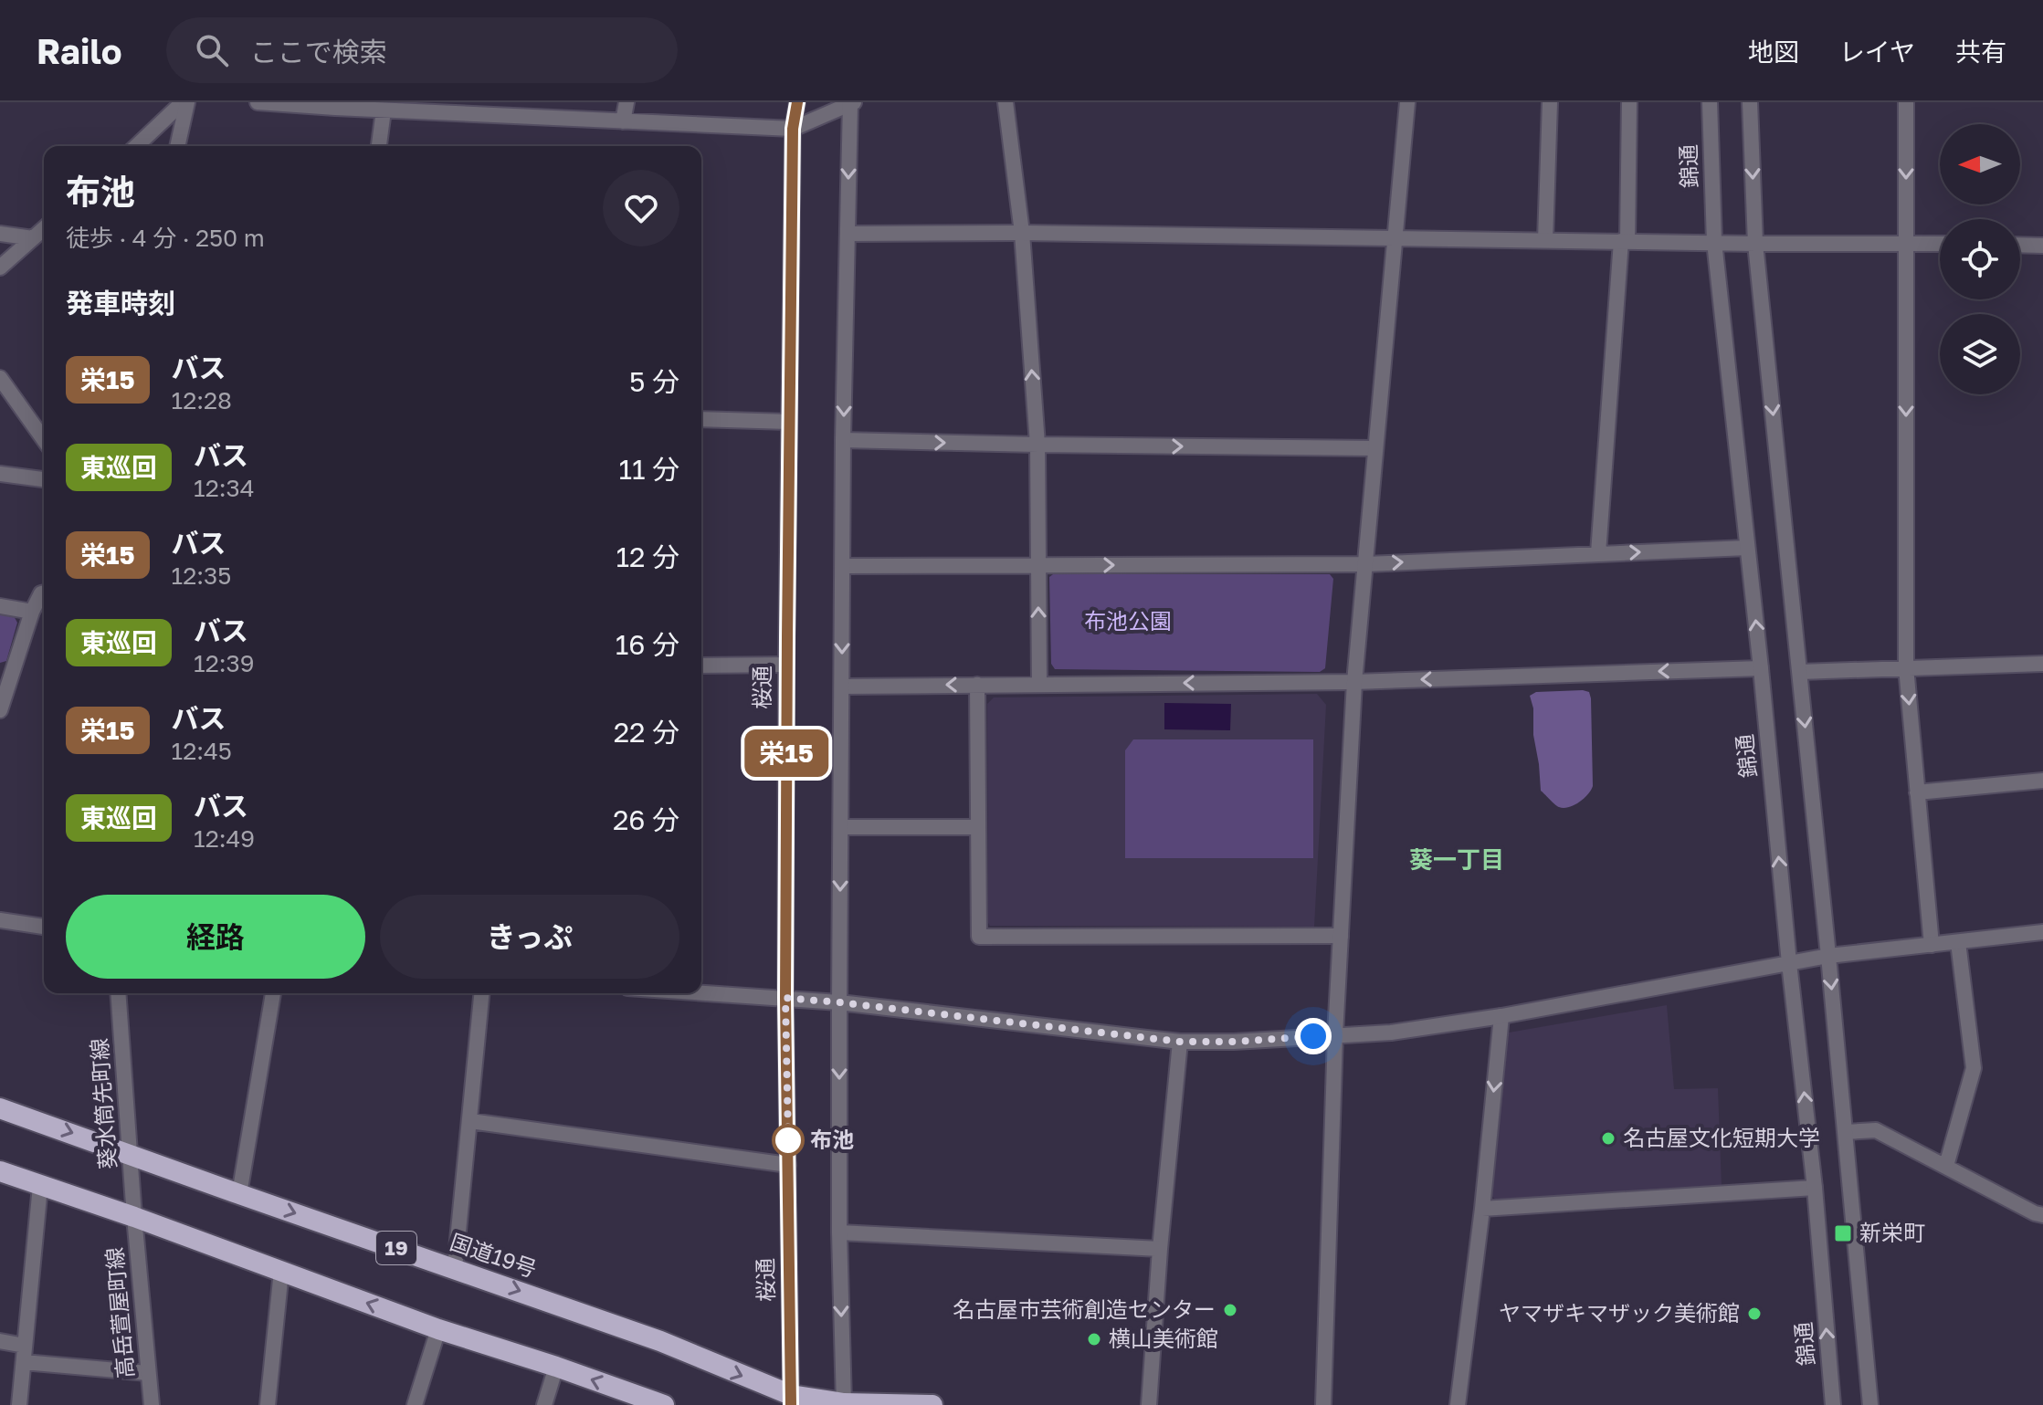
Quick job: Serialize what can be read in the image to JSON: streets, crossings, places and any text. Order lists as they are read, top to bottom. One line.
{"streets":{"highway":["19","国道19号"],"street":["錦通","桜通","葵水筒先町線","高岳萱屋町線"]},"crossings":[["桜通","国道19号"],["葵水筒先町線","国道19号"],["葵水筒先町線","高岳萱屋町線"]],"districts":["葵一丁目"],"parks":["布池公園"],"places":{"other":["名古屋文化短期大学","布池","名古屋市芸術創造センター","ヤマザキマザック美術館","横山美術館"],"transit":["新栄町"]},"lines":["bus line 栄15"],"north":"left","page":{"header":"Railo","search":"ここで検索","nav":["地図","レイヤ","共有"],"on_map":"栄15","heading":[["布池","徒歩 · 4 分 · 250 m"],"発車時刻"],"list":[{"mark":"栄15","name":"バス","note":"12:28","value":"5 分"},{"mark":"東巡回","name":"バス","note":"12:34","value":"11 分"},{"mark":"栄15","name":"バス","note":"12:35","value":"12 分"},{"mark":"東巡回","name":"バス","note":"12:39","value":"16 分"},{"mark":"栄15","name":"バス","note":"12:45","value":"22 分"},{"mark":"東巡回","name":"バス","note":"12:49","value":"26 分"}],"buttons":["経路","きっぷ"]}}
